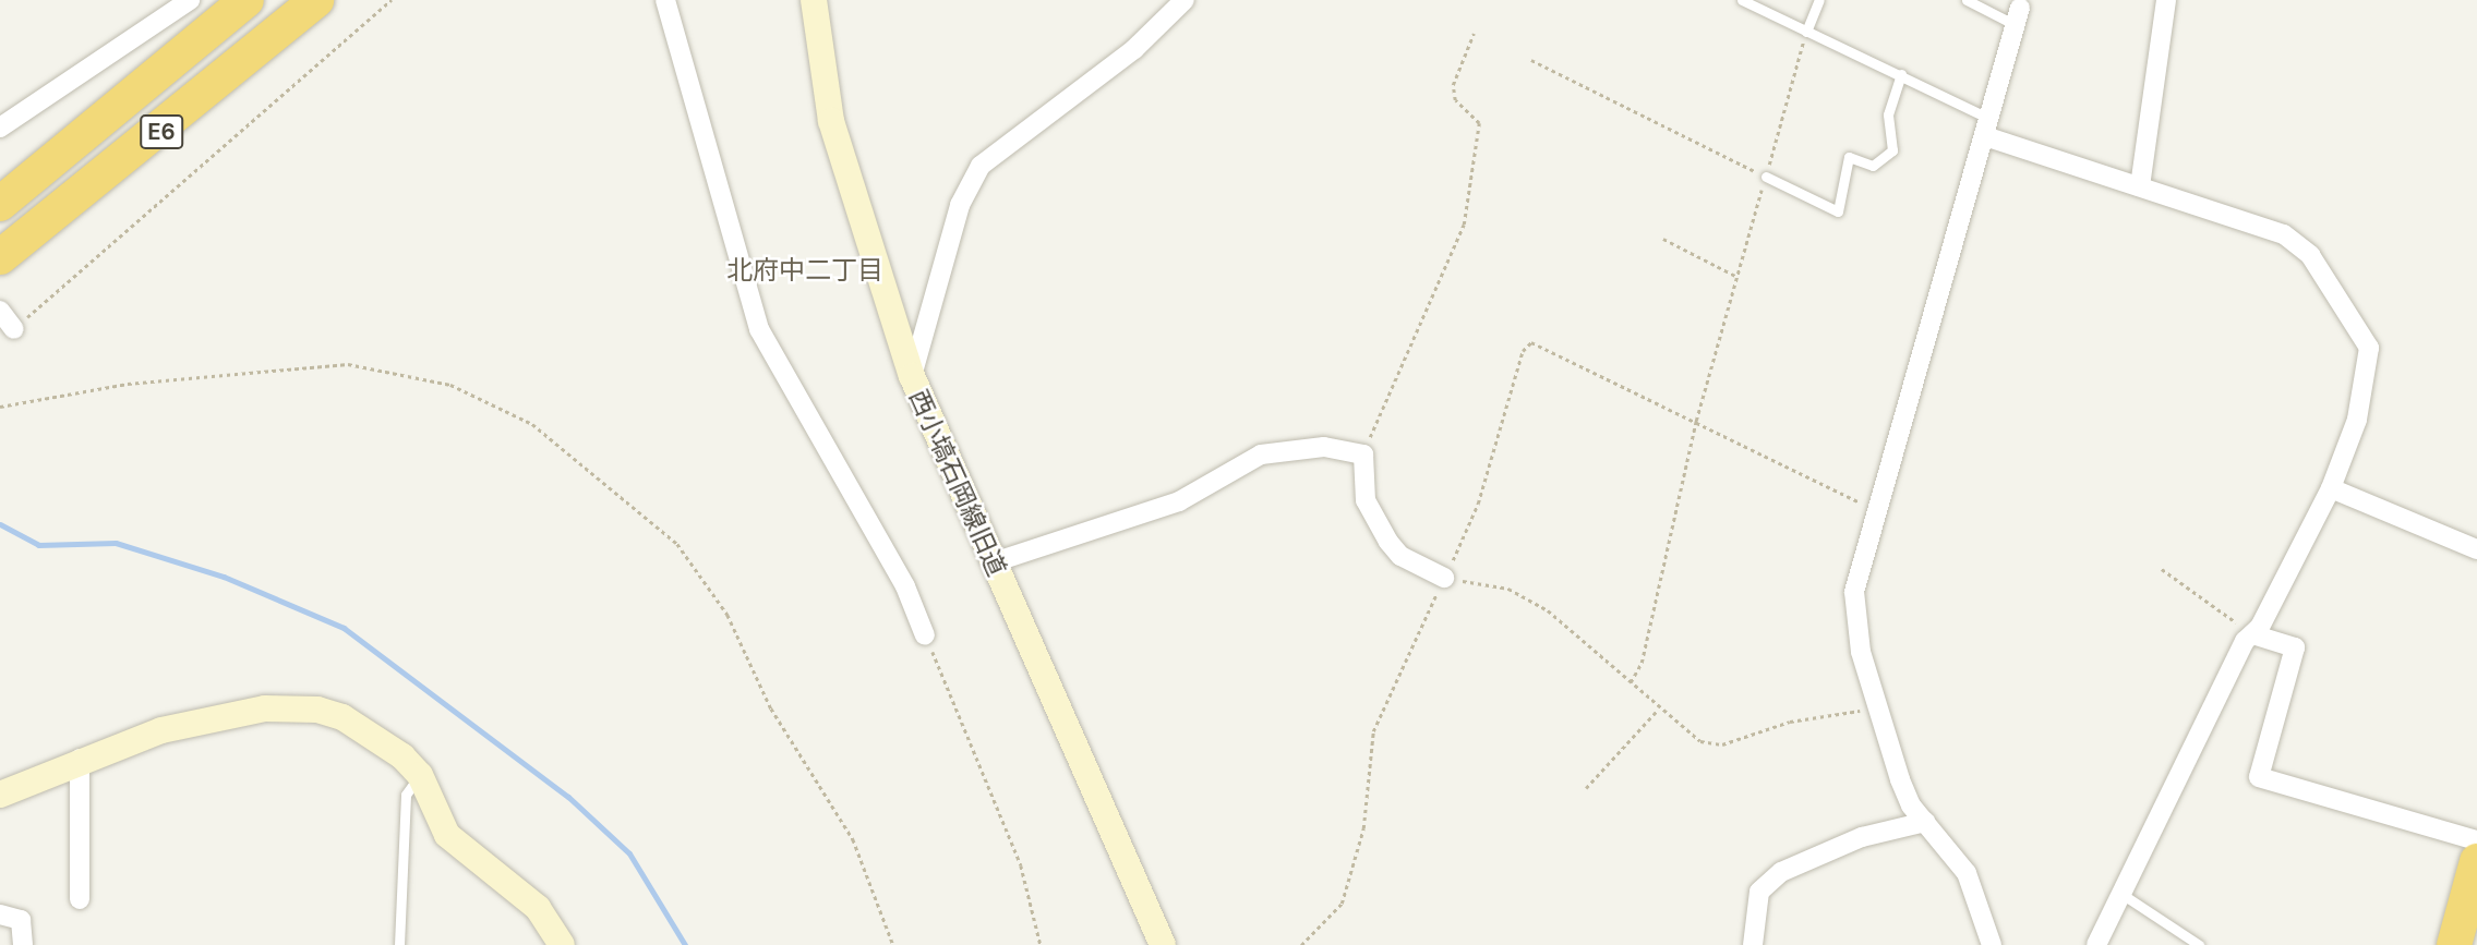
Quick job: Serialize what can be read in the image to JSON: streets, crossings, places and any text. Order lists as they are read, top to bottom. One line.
{"streets":{"highway":["E6"],"street":["西小塙石岡線旧道"]},"districts":["北府中二丁目"]}
